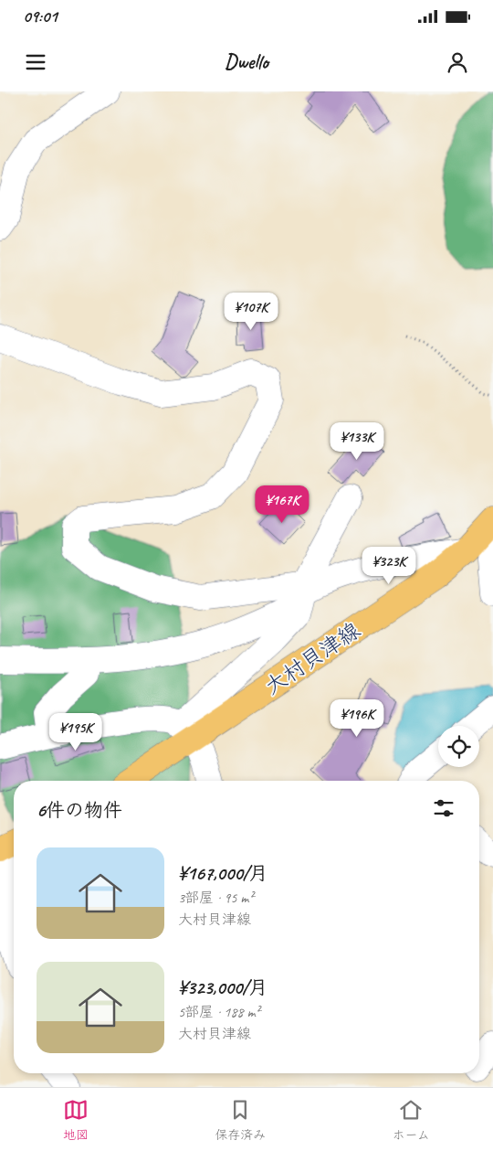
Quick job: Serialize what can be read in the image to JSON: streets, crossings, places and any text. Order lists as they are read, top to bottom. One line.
{"streets":{"main road":["大村貝津線"]},"page":{"status":"09:01","header":"Dwello","price":["¥107K","¥133K","¥167K","¥323K","¥196K","¥195K"],"heading":"6件の物件","list":[{"name":"¥167,000/月","note":"3部屋 · 95 m² · 大村貝津線"},{"name":"¥323,000/月","note":"5部屋 · 188 m² · 大村貝津線"}],"tabs":["地図","保存済み","ホーム"]}}
